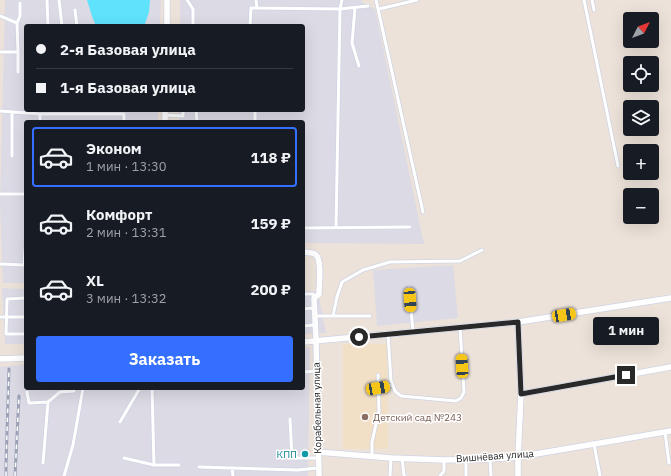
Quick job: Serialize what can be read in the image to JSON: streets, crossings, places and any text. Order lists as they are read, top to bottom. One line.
{"streets":{"street":["Корабельная улица","Вишнёвая улица"]},"crossings":[["Корабельная улица","Вишнёвая улица"]],"places":["Детский сад №243","КПП"],"north":"top right","page":{"map_buttons":["+","−"],"banner":["2-я Базовая улица","1-я Базовая улица"],"list":[{"name":"Эконом","note":"1 мин · 13:30","value":"118 ₽"},{"name":"Комфорт","note":"2 мин · 13:31","value":"159 ₽"},{"name":"XL","note":"3 мин · 13:32","value":"200 ₽"}],"bubble":"1 мин","buttons":"Заказать"}}
